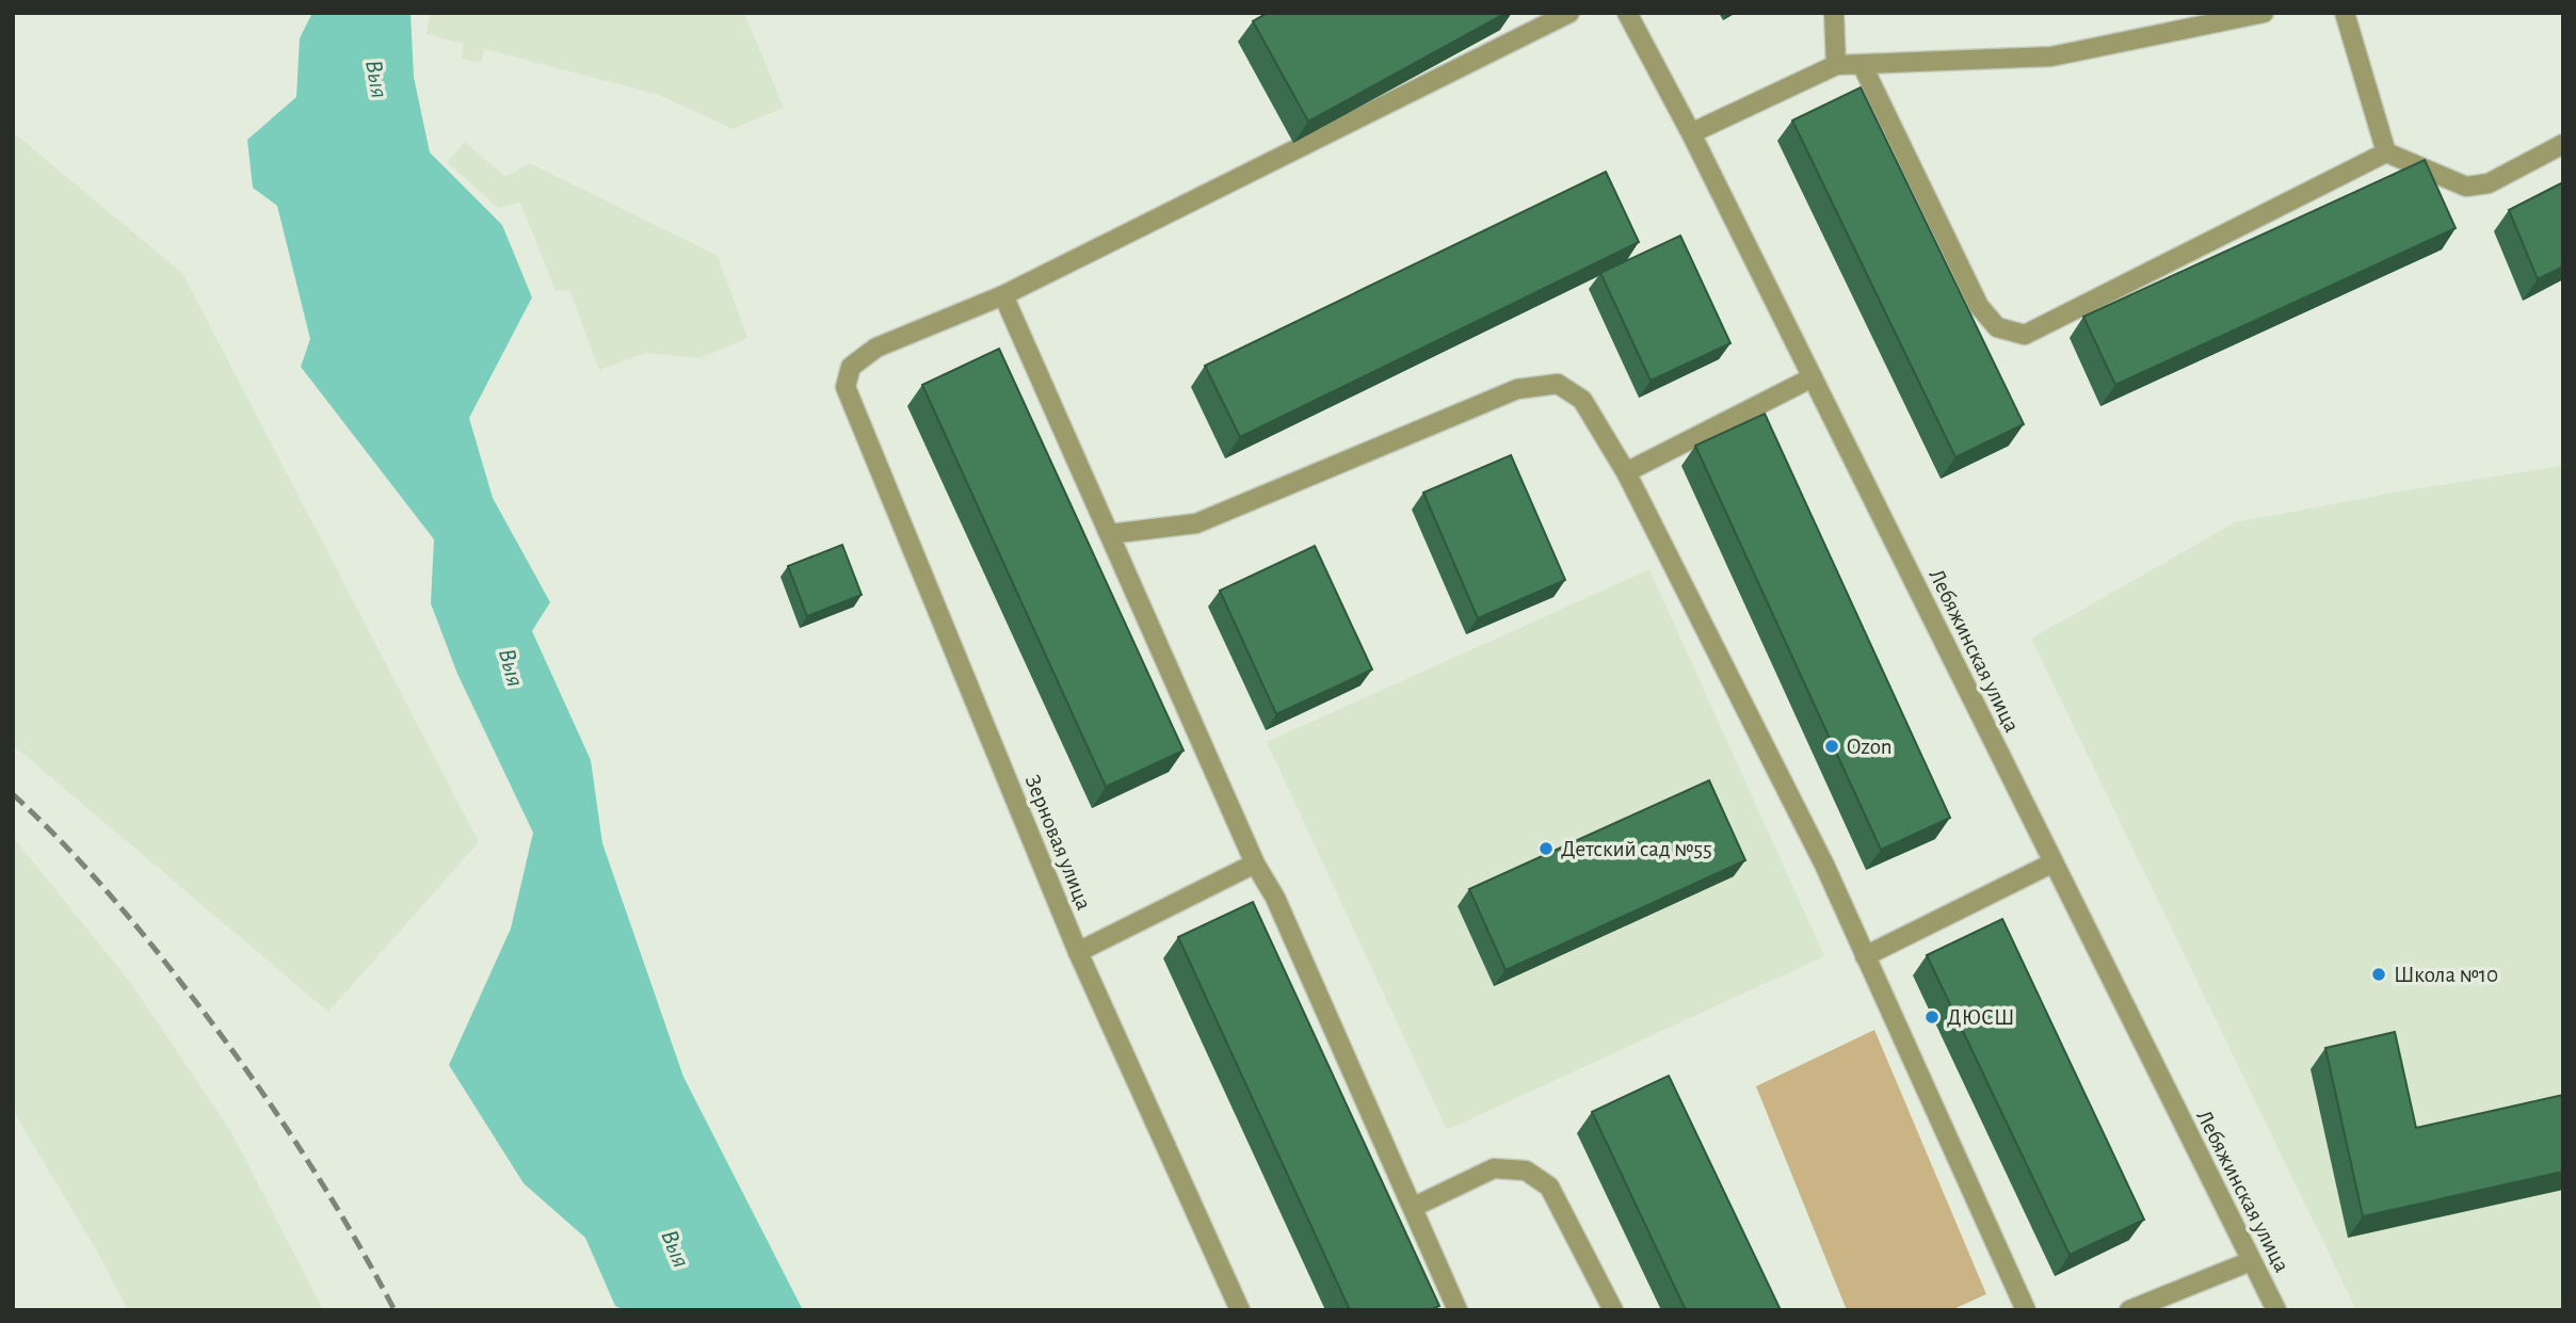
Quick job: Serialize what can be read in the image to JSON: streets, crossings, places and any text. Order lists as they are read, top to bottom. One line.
{"streets":{"street":["Лебяжинская улица","Зерновая улица"]},"water":["Выя"],"places":["Ozon","Детский сад №55","Школа №10","ДЮСШ"]}
